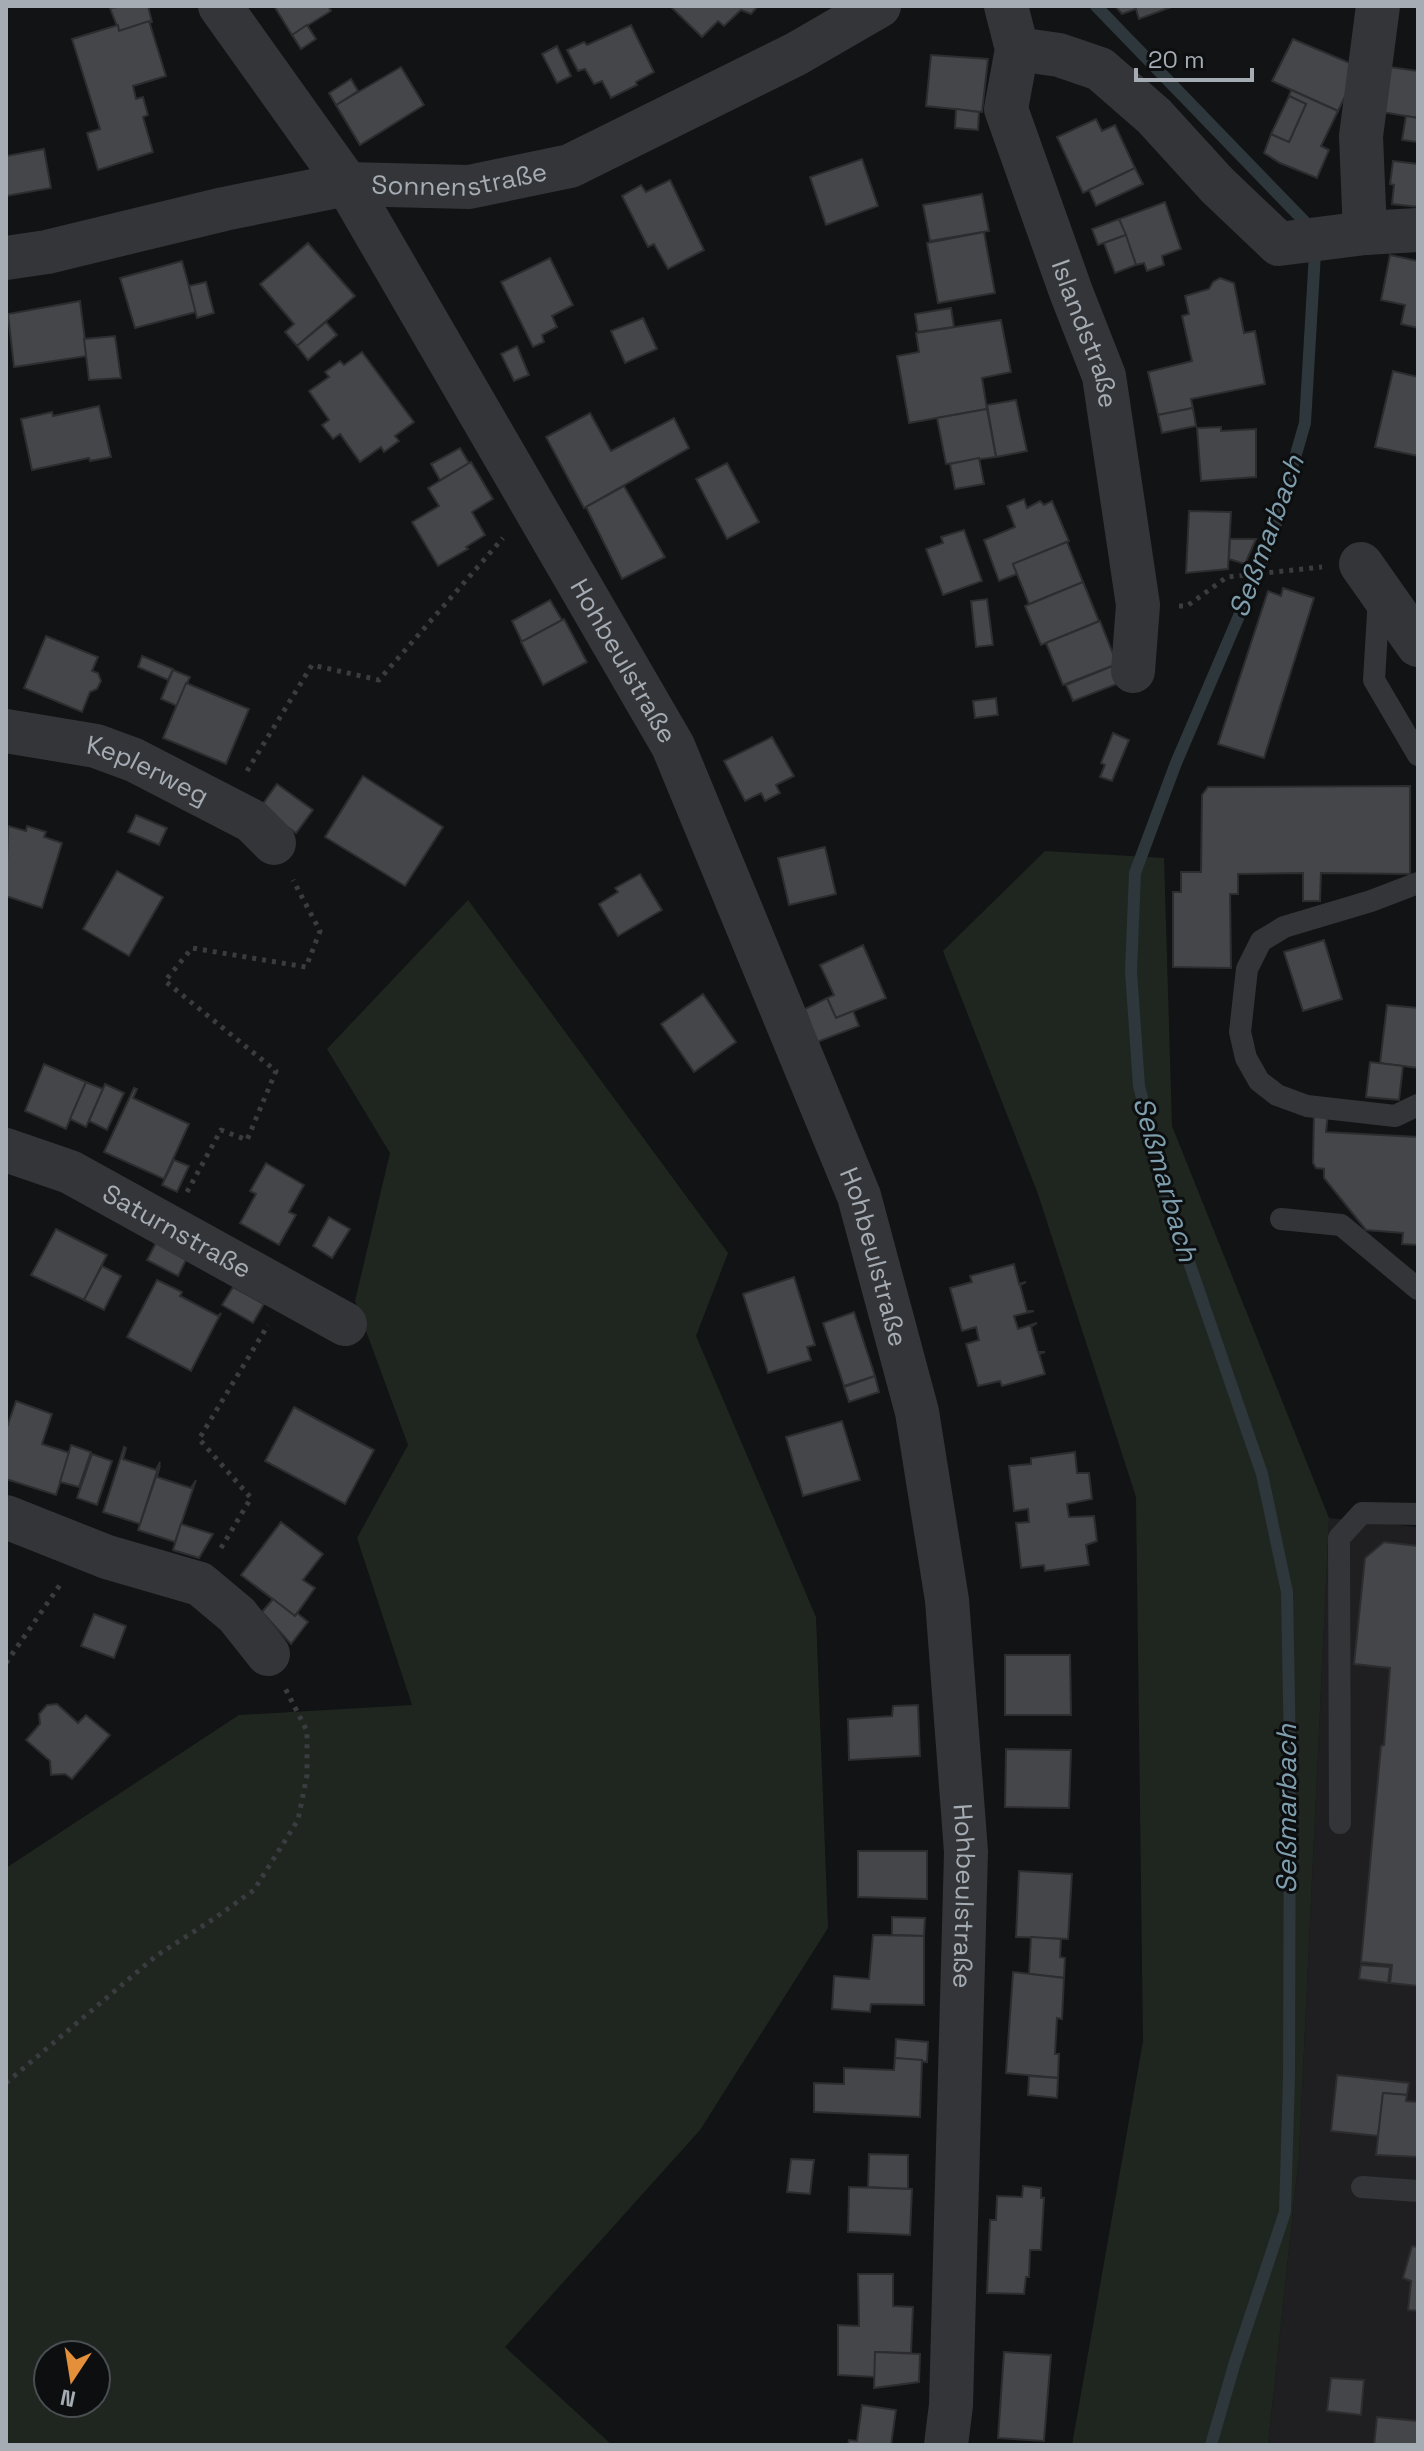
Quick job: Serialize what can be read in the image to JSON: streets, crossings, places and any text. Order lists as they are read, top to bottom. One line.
{"streets":{"street":["Sonnenstraße","Islandstraße","Hohbeulstraße","Keplerweg","Saturnstraße"]},"crossings":[["Sonnenstraße","Hohbeulstraße"]],"water":["Seßmarbach"],"scale_bar":"20 m","north":"bottom"}
